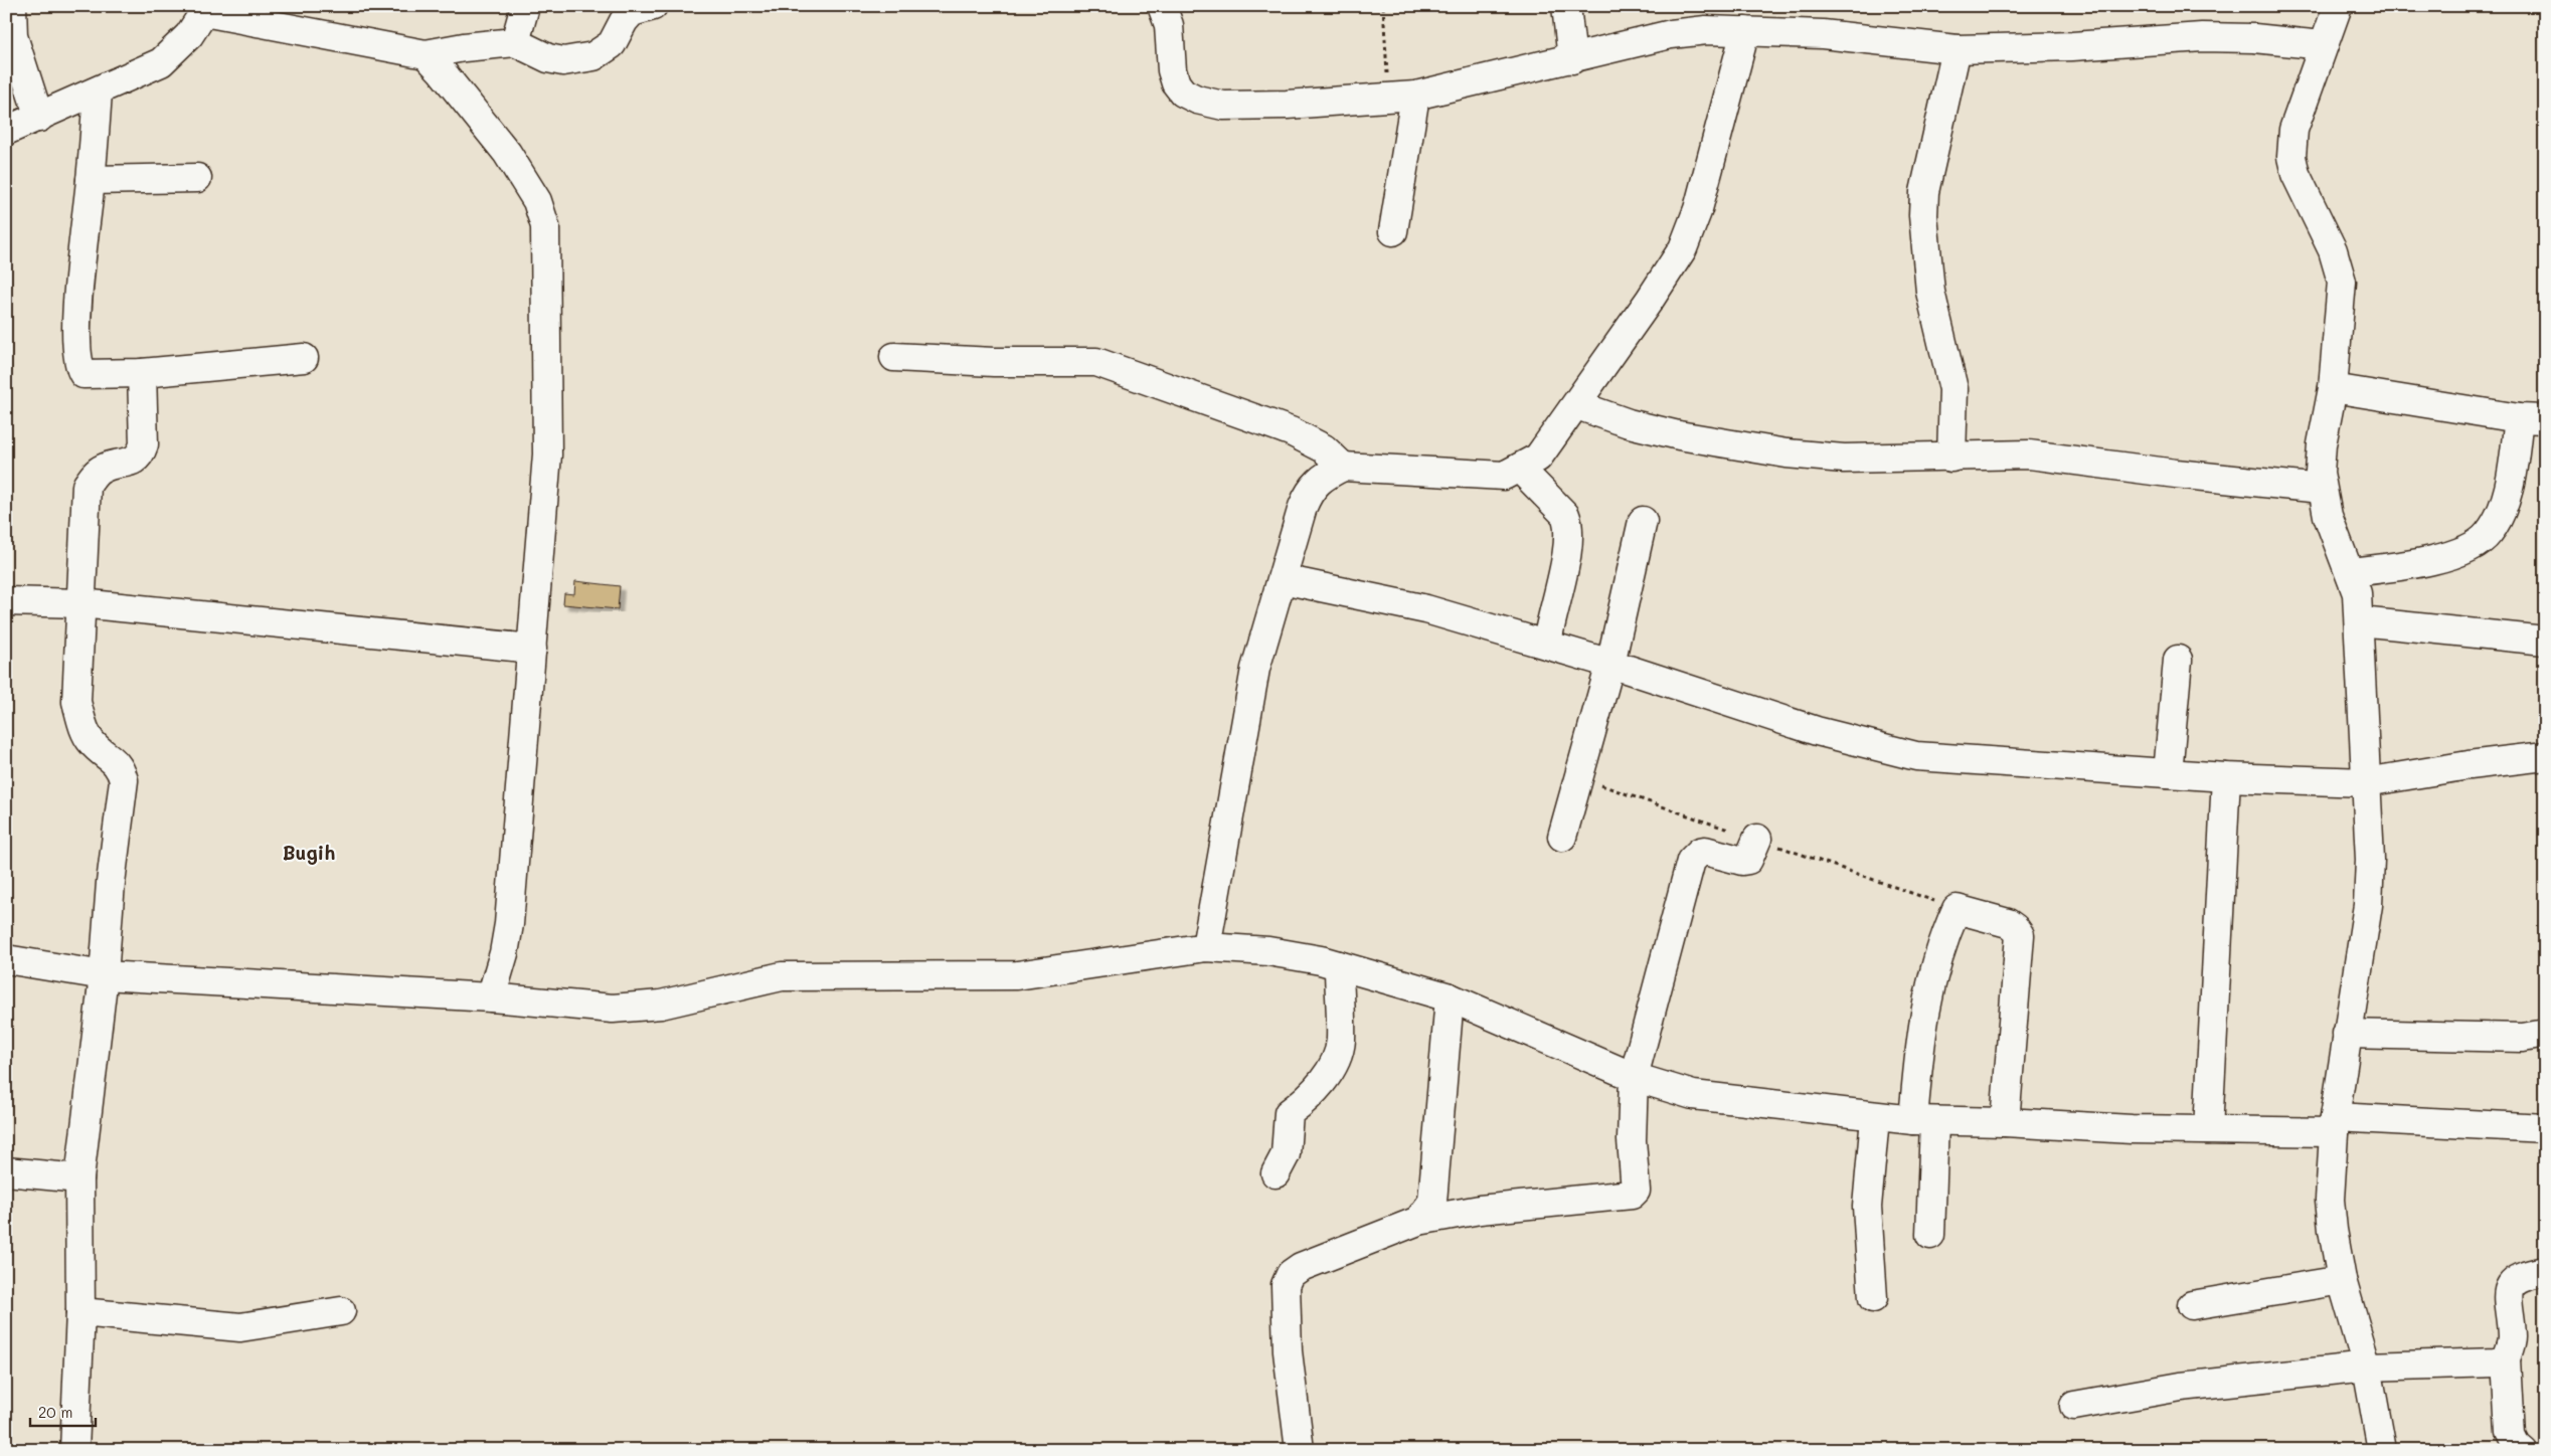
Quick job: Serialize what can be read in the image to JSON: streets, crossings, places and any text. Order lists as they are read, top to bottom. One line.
{"districts":["Bugih"],"scale_bar":"20 m"}
